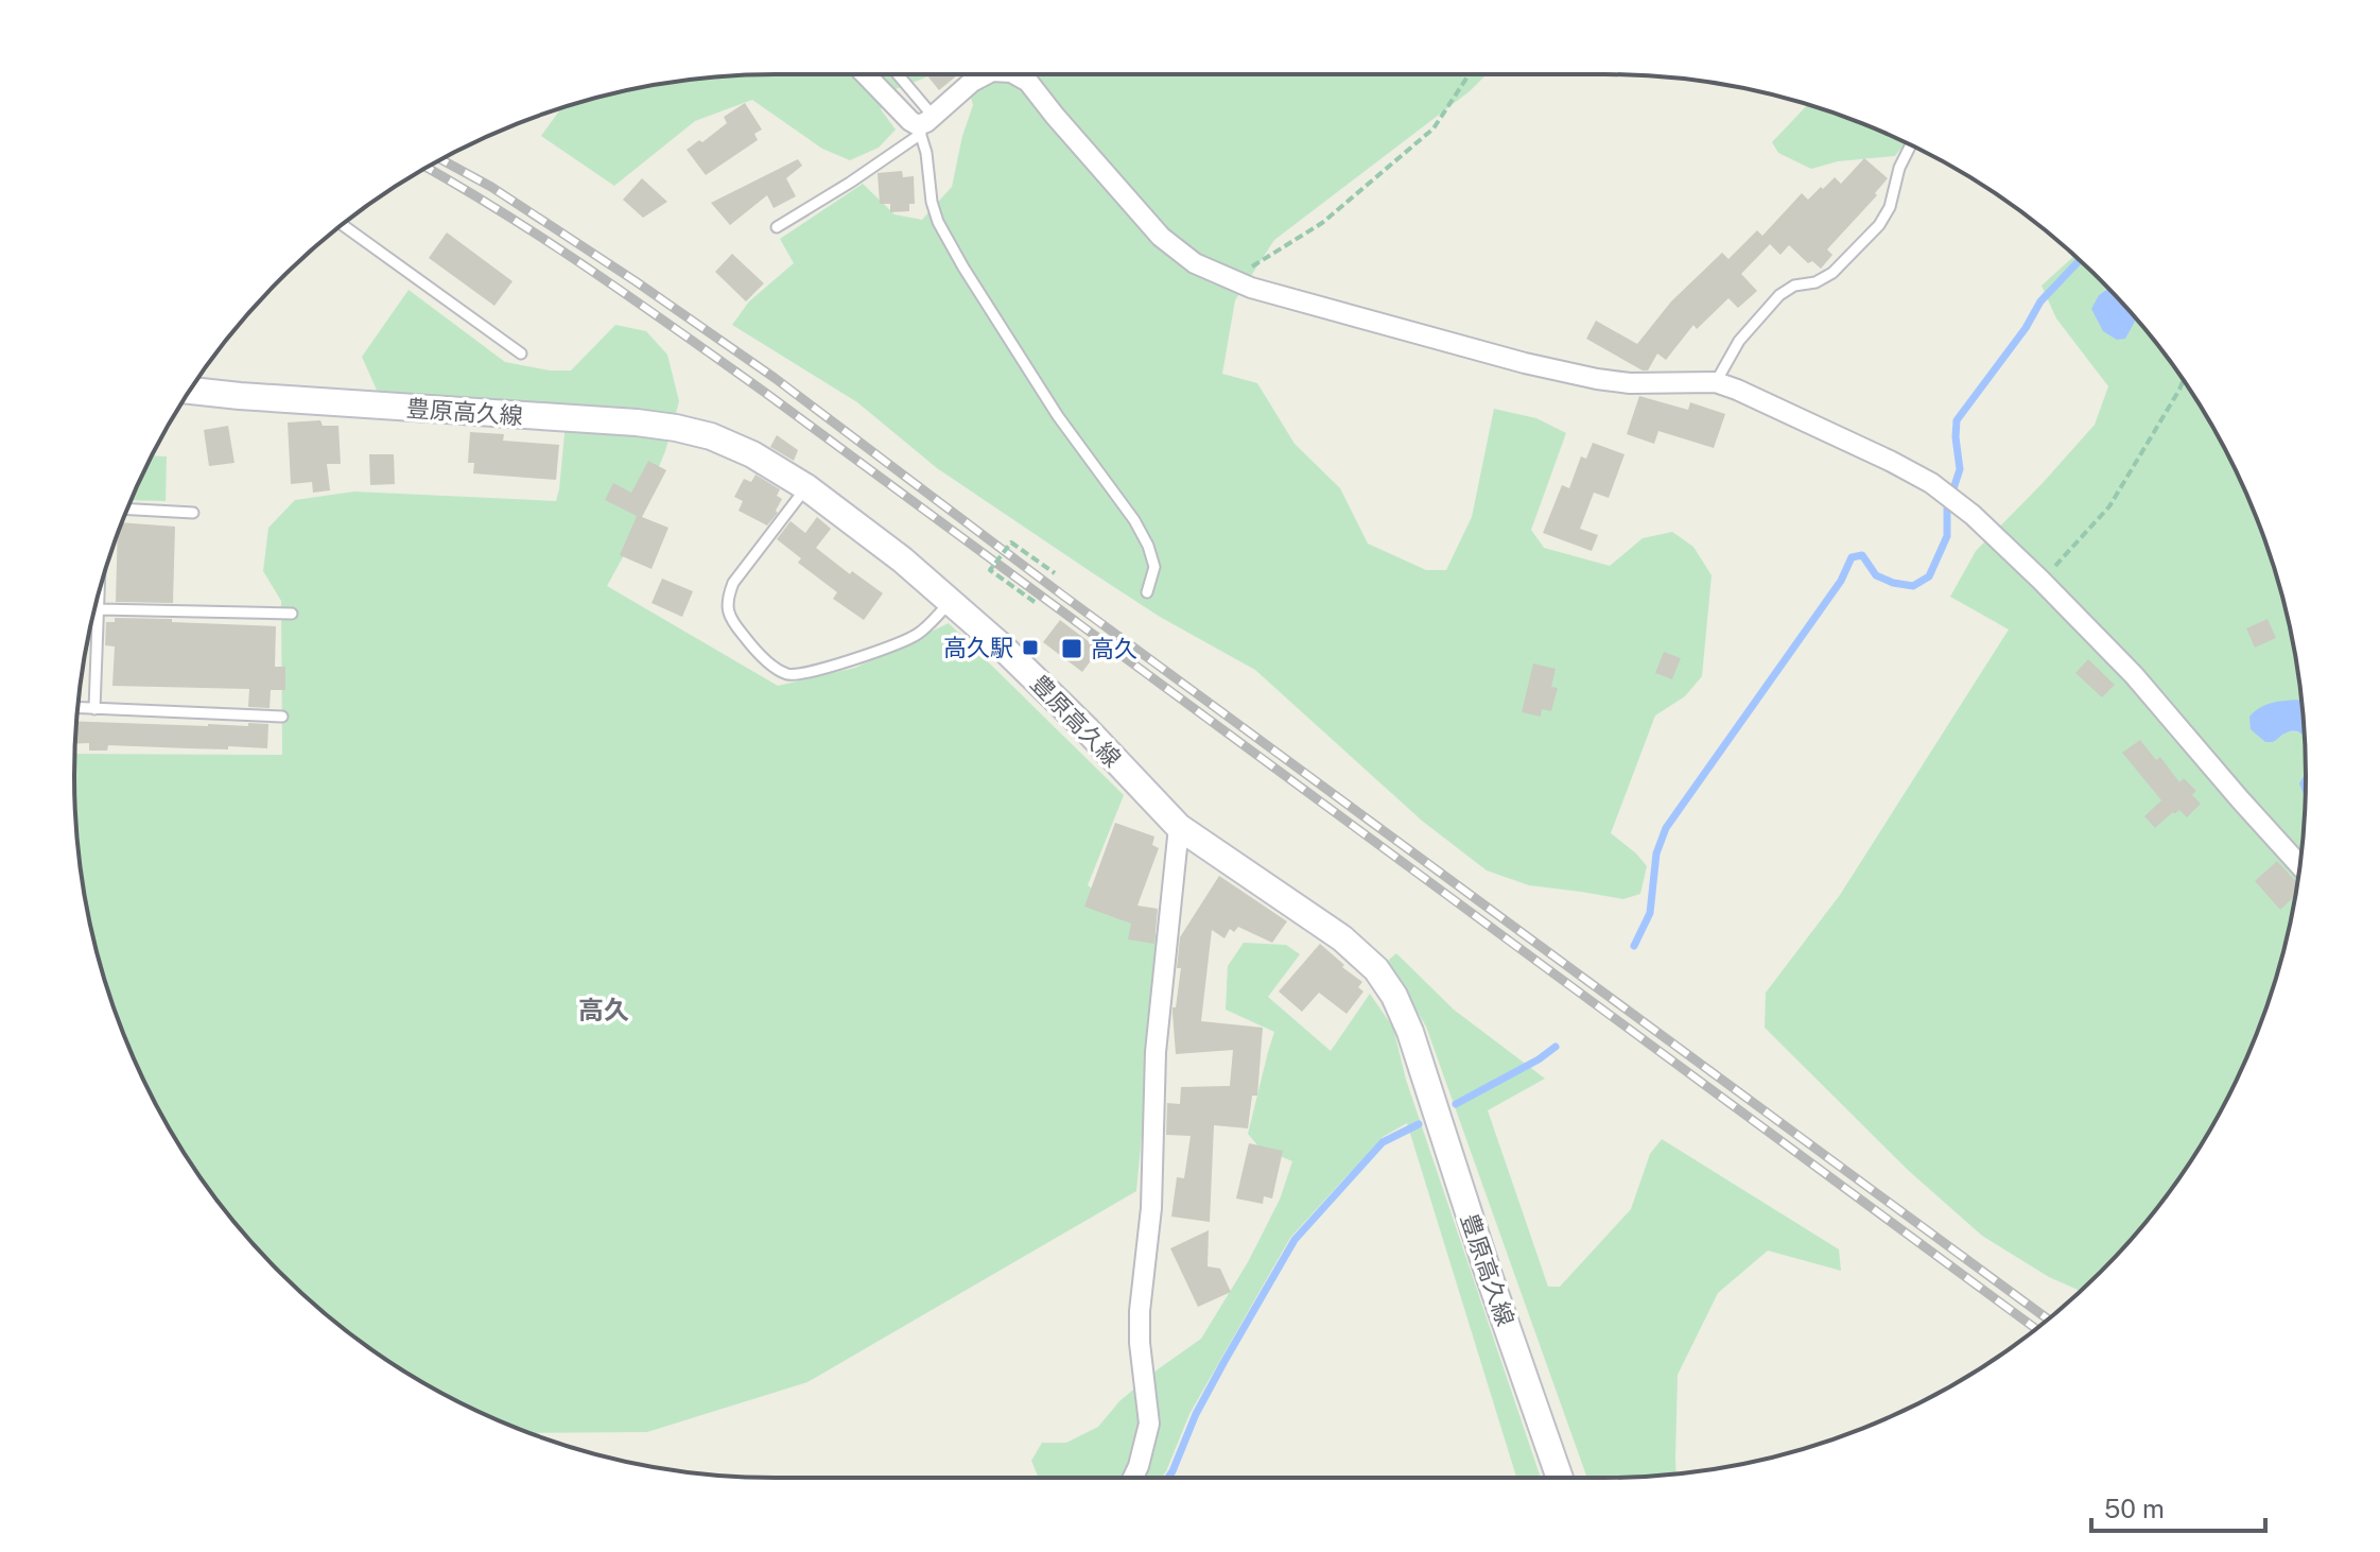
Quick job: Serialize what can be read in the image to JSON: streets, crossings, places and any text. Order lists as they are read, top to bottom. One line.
{"streets":{"main road":["豊原高久線"]},"districts":["高久"],"places":{"transit":["高久駅","高久"]},"scale_bar":"50 m"}
